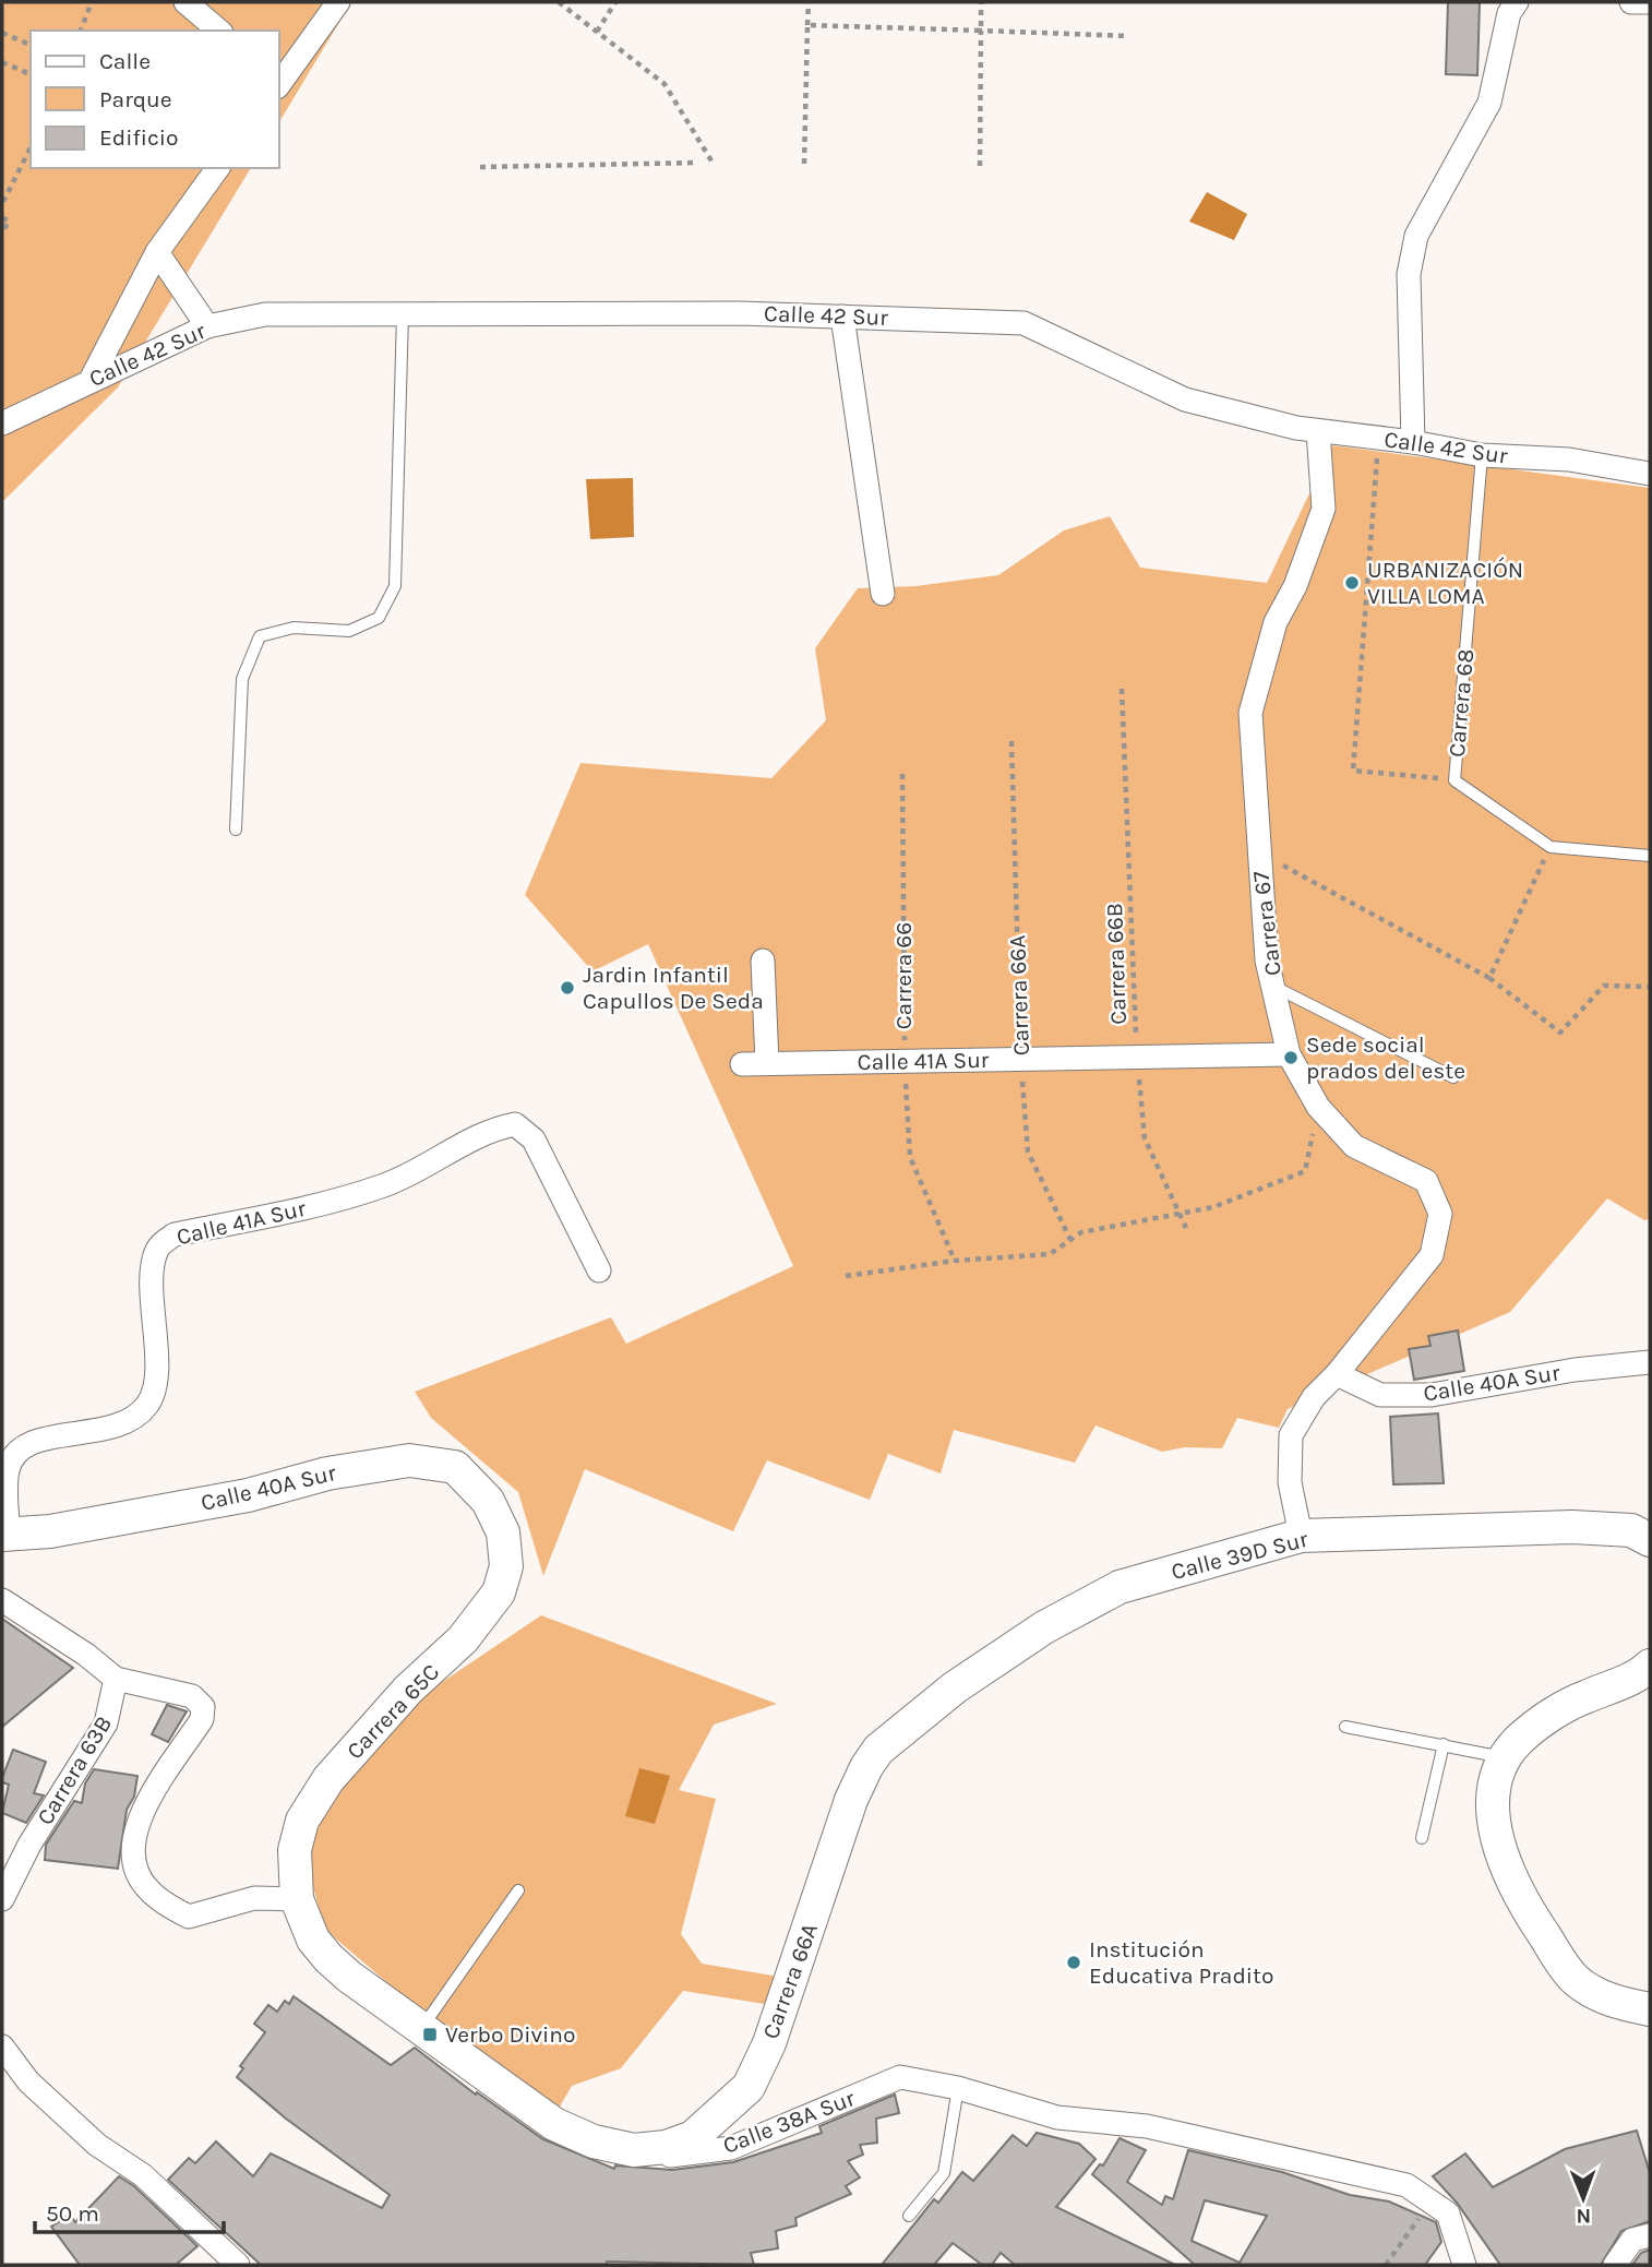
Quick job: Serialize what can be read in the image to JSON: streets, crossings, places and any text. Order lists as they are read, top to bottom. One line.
{"streets":{"main road":["Carrera 66A","Calle 40A Sur","Calle 39D Sur","Carrera 65C","Calle 38A Sur"],"street":["Calle 42 Sur","Carrera 67","Calle 41A Sur","Carrera 63B"],"lane":["Carrera 68"],"path":["Carrera 66B","Carrera 66"]},"crossings":[["Calle 42 Sur","Carrera 68"],["Calle 42 Sur","Carrera 67"],["Carrera 67","Calle 41A Sur"],["Carrera 67","Calle 40A Sur"],["Carrera 67","Calle 39D Sur"],["Carrera 66B","Calle 41A Sur"],["Carrera 66","Calle 41A Sur"],["Carrera 66A","Calle 41A Sur"],["Carrera 66A","Calle 39D Sur"],["Carrera 66A","Calle 38A Sur"],["Calle 41A Sur","Calle 40A Sur"],["Calle 40A Sur","Carrera 65C"],["Carrera 65C","Calle 38A Sur"]],"places":{"other":["URBANIZACIÓN VILLA LOMA","Jardin Infantil Capullos De Seda","Sede social prados del este","Institución Educativa Pradito"],"transit":["Verbo Divino"]},"legend":["Calle","Parque","Edificio"],"scale_bar":"50 m","north":"bottom"}
